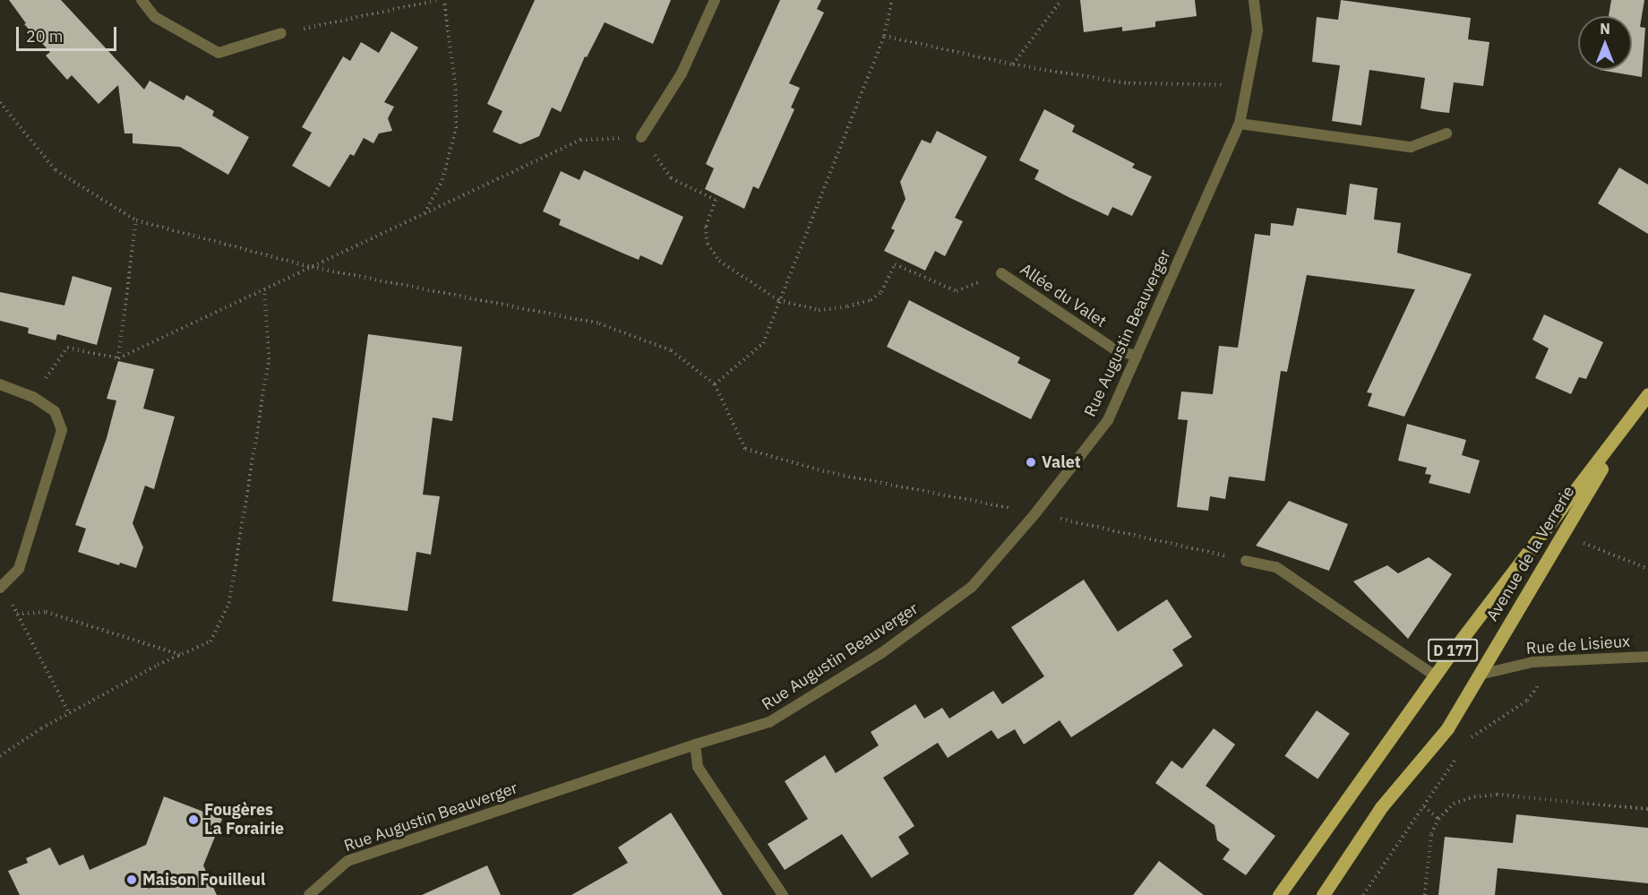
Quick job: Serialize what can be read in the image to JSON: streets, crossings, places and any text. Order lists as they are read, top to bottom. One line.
{"streets":{"main road":["Avenue de la Verrerie","D 177"],"street":["Allée du Valet","Rue Augustin Beauverger","Rue de Lisieux"]},"crossings":[["Allée du Valet","Rue Augustin Beauverger"],["Avenue de la Verrerie","Rue de Lisieux"]],"places":["Valet","Fougères La Forairie","Maison Fouilleul"],"scale_bar":"20 m","north":"top"}
